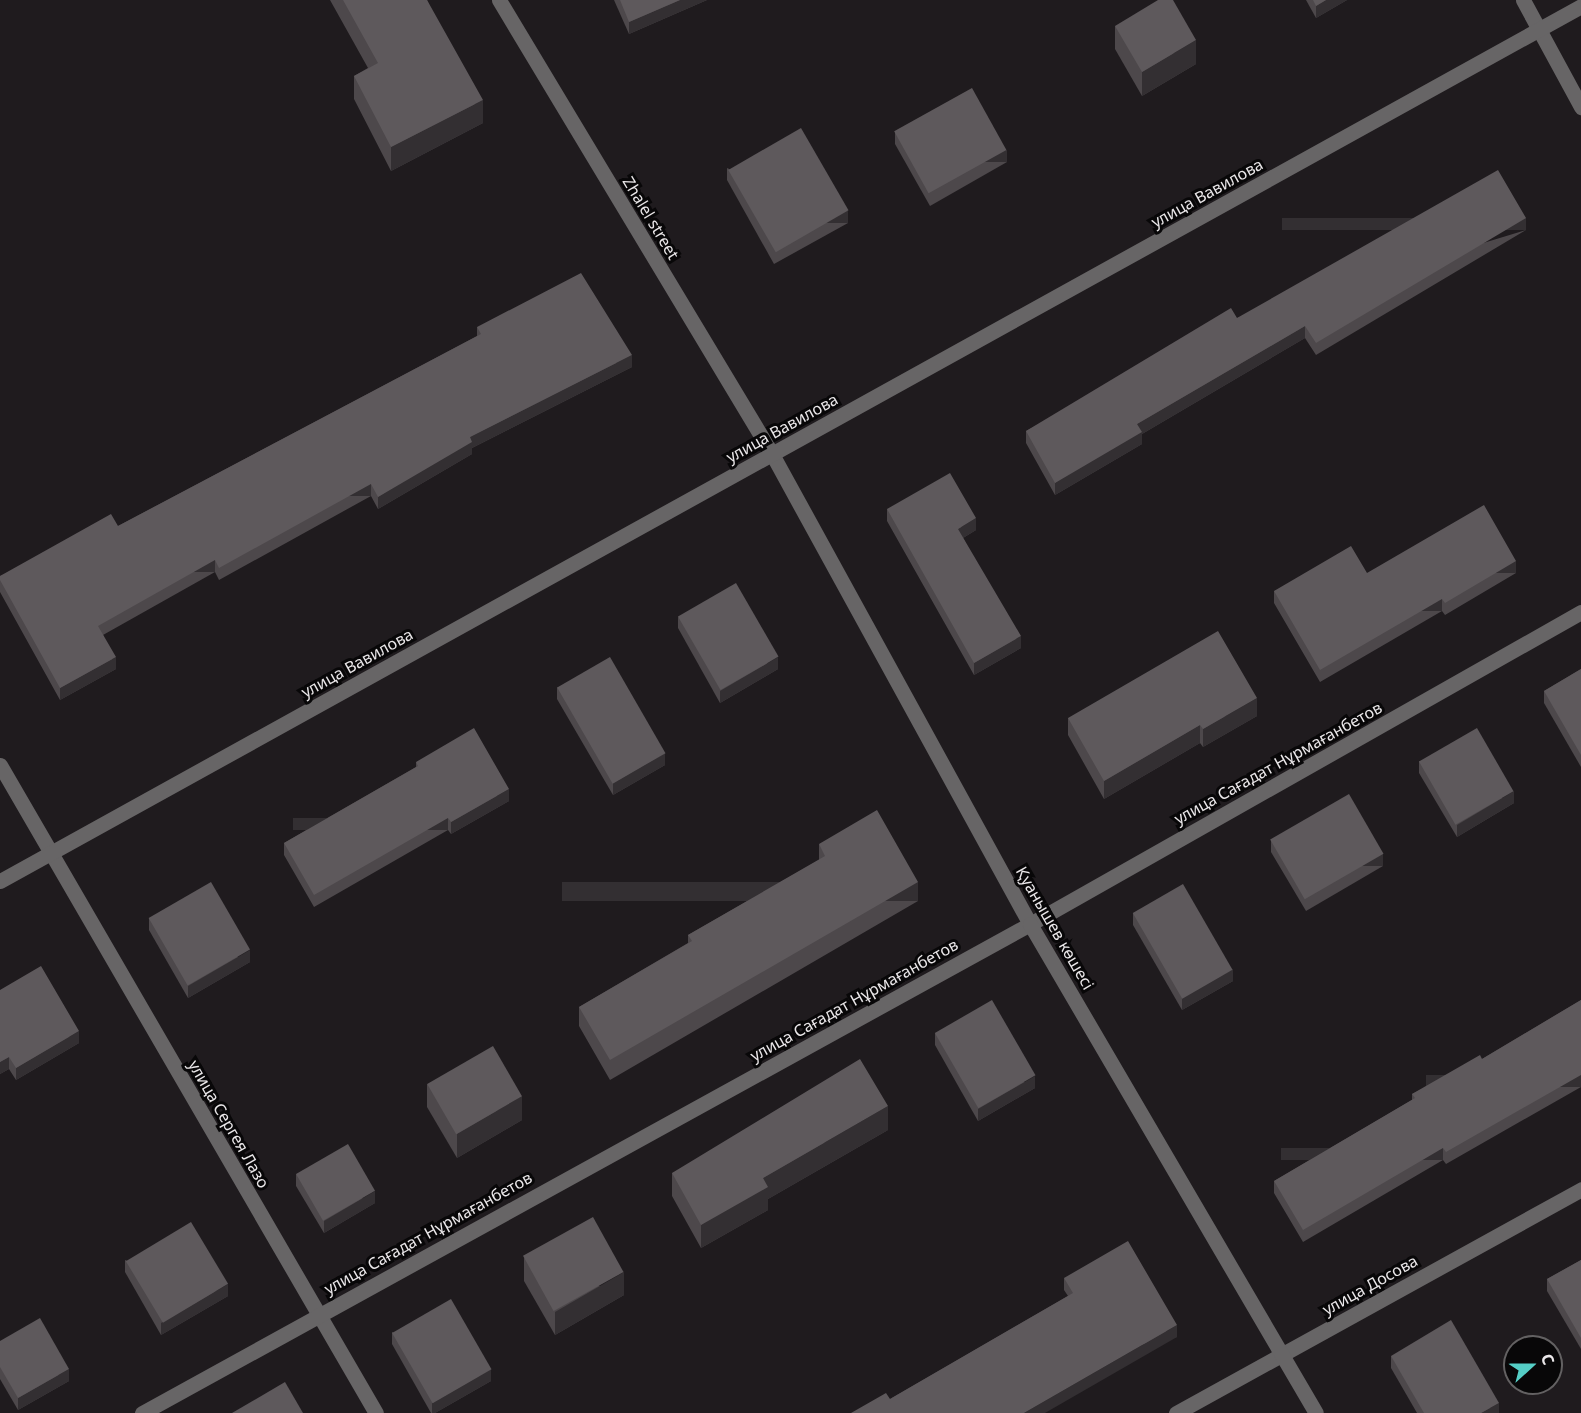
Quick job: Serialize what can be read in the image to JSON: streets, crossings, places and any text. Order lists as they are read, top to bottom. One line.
{"streets":{"street":["улица Вавилова","Zhalel street","улица Сағадат Нұрмағанбетов","Қуанышев көшесі","улица Сергея Лазо","улица Досова"]},"crossings":[["улица Вавилова","Zhalel street"],["улица Вавилова","Қуанышев көшесі"],["улица Вавилова","улица Сергея Лазо"],["Zhalel street","Қуанышев көшесі"],["улица Сағадат Нұрмағанбетов","Қуанышев көшесі"],["улица Сағадат Нұрмағанбетов","улица Сергея Лазо"],["Қуанышев көшесі","улица Досова"]],"north":"right"}
